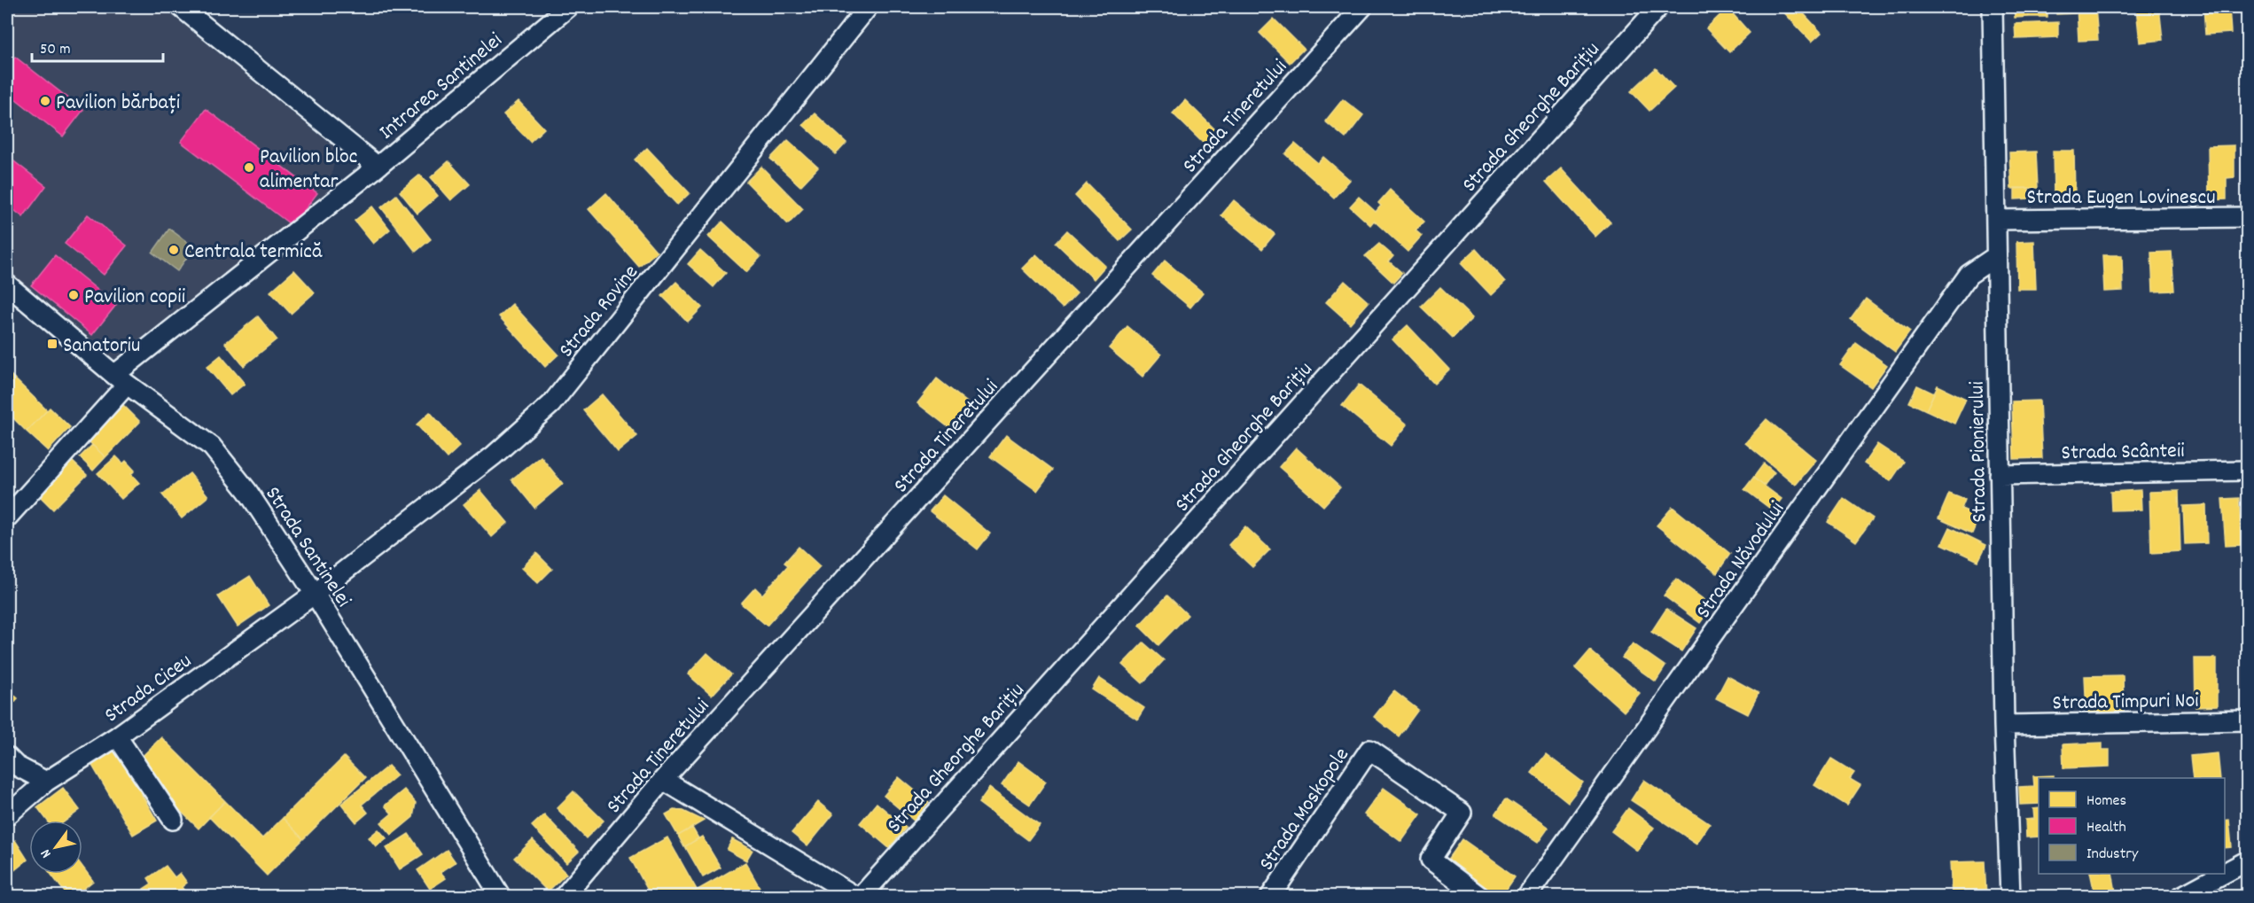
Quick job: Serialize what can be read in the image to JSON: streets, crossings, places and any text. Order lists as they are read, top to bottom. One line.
{"streets":{"street":["Intrarea Santinelei","Strada Tineretului","Strada Gheorghe Barițiu","Strada Eugen Lovinescu","Strada Rovine","Strada Scânteii","Strada Pionierului","Strada Santinelei","Strada Năvodului","Strada Ciceu","Strada Timpuri Noi","Strada Moskopole"]},"crossings":[["Intrarea Santinelei","Strada Santinelei"],["Strada Eugen Lovinescu","Strada Pionierului"],["Strada Rovine","Strada Santinelei"],["Strada Rovine","Strada Ciceu"],["Strada Scânteii","Strada Pionierului"],["Strada Pionierului","Strada Năvodului"],["Strada Pionierului","Strada Timpuri Noi"],["Strada Santinelei","Strada Ciceu"]],"places":{"other":["Pavilion bărbați","Pavilion bloc alimentar","Centrala termică","Pavilion copii"],"transit":["Sanatoriu"]},"legend":["Homes","Health","Industry"],"scale_bar":"50 m","north":"bottom left"}
